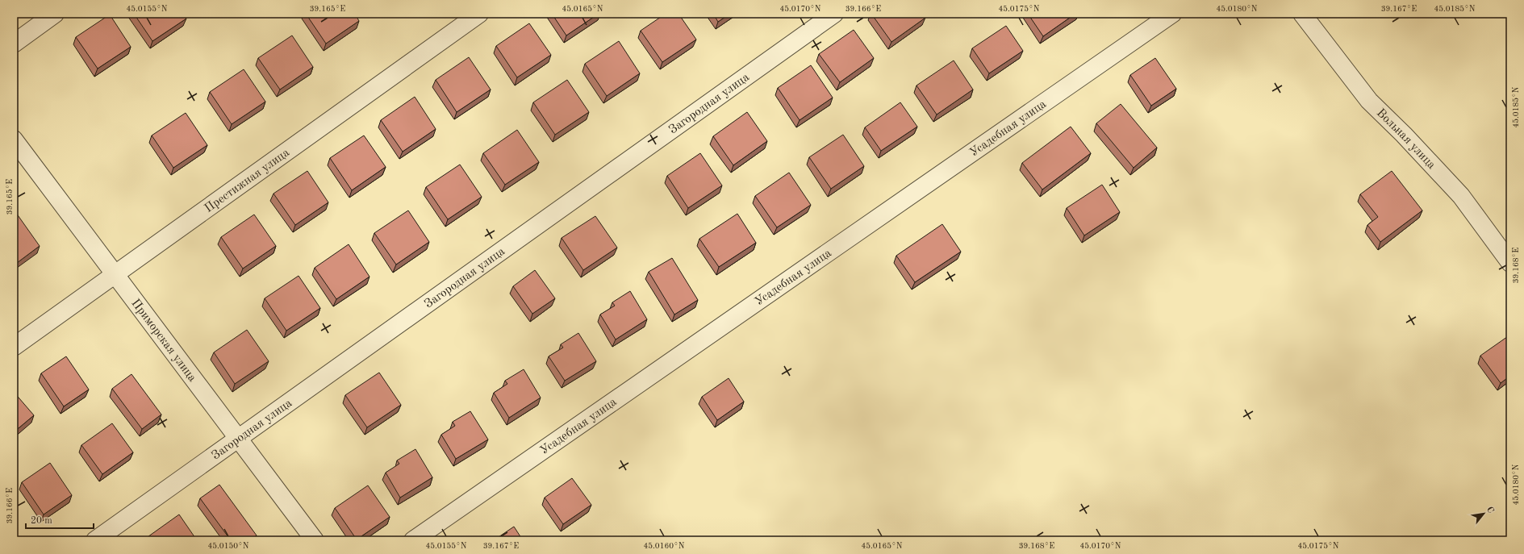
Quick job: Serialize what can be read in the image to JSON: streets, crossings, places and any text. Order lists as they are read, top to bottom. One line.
{"streets":{"street":["Загородная улица","Усадебная улица","Вольная улица","Престижная улица","Приморская улица"]},"crossings":[["Загородная улица","Приморская улица"],["Престижная улица","Приморская улица"]],"scale_bar":"20 m","north":"top right","coordinates":["45.0155°N","39.165°E","45.0165°N","45.0170°N","39.166°E","45.0175°N","45.0180°N","39.167°E","45.0185°N","39.168°E","45.0150°N","45.0160°N"]}
